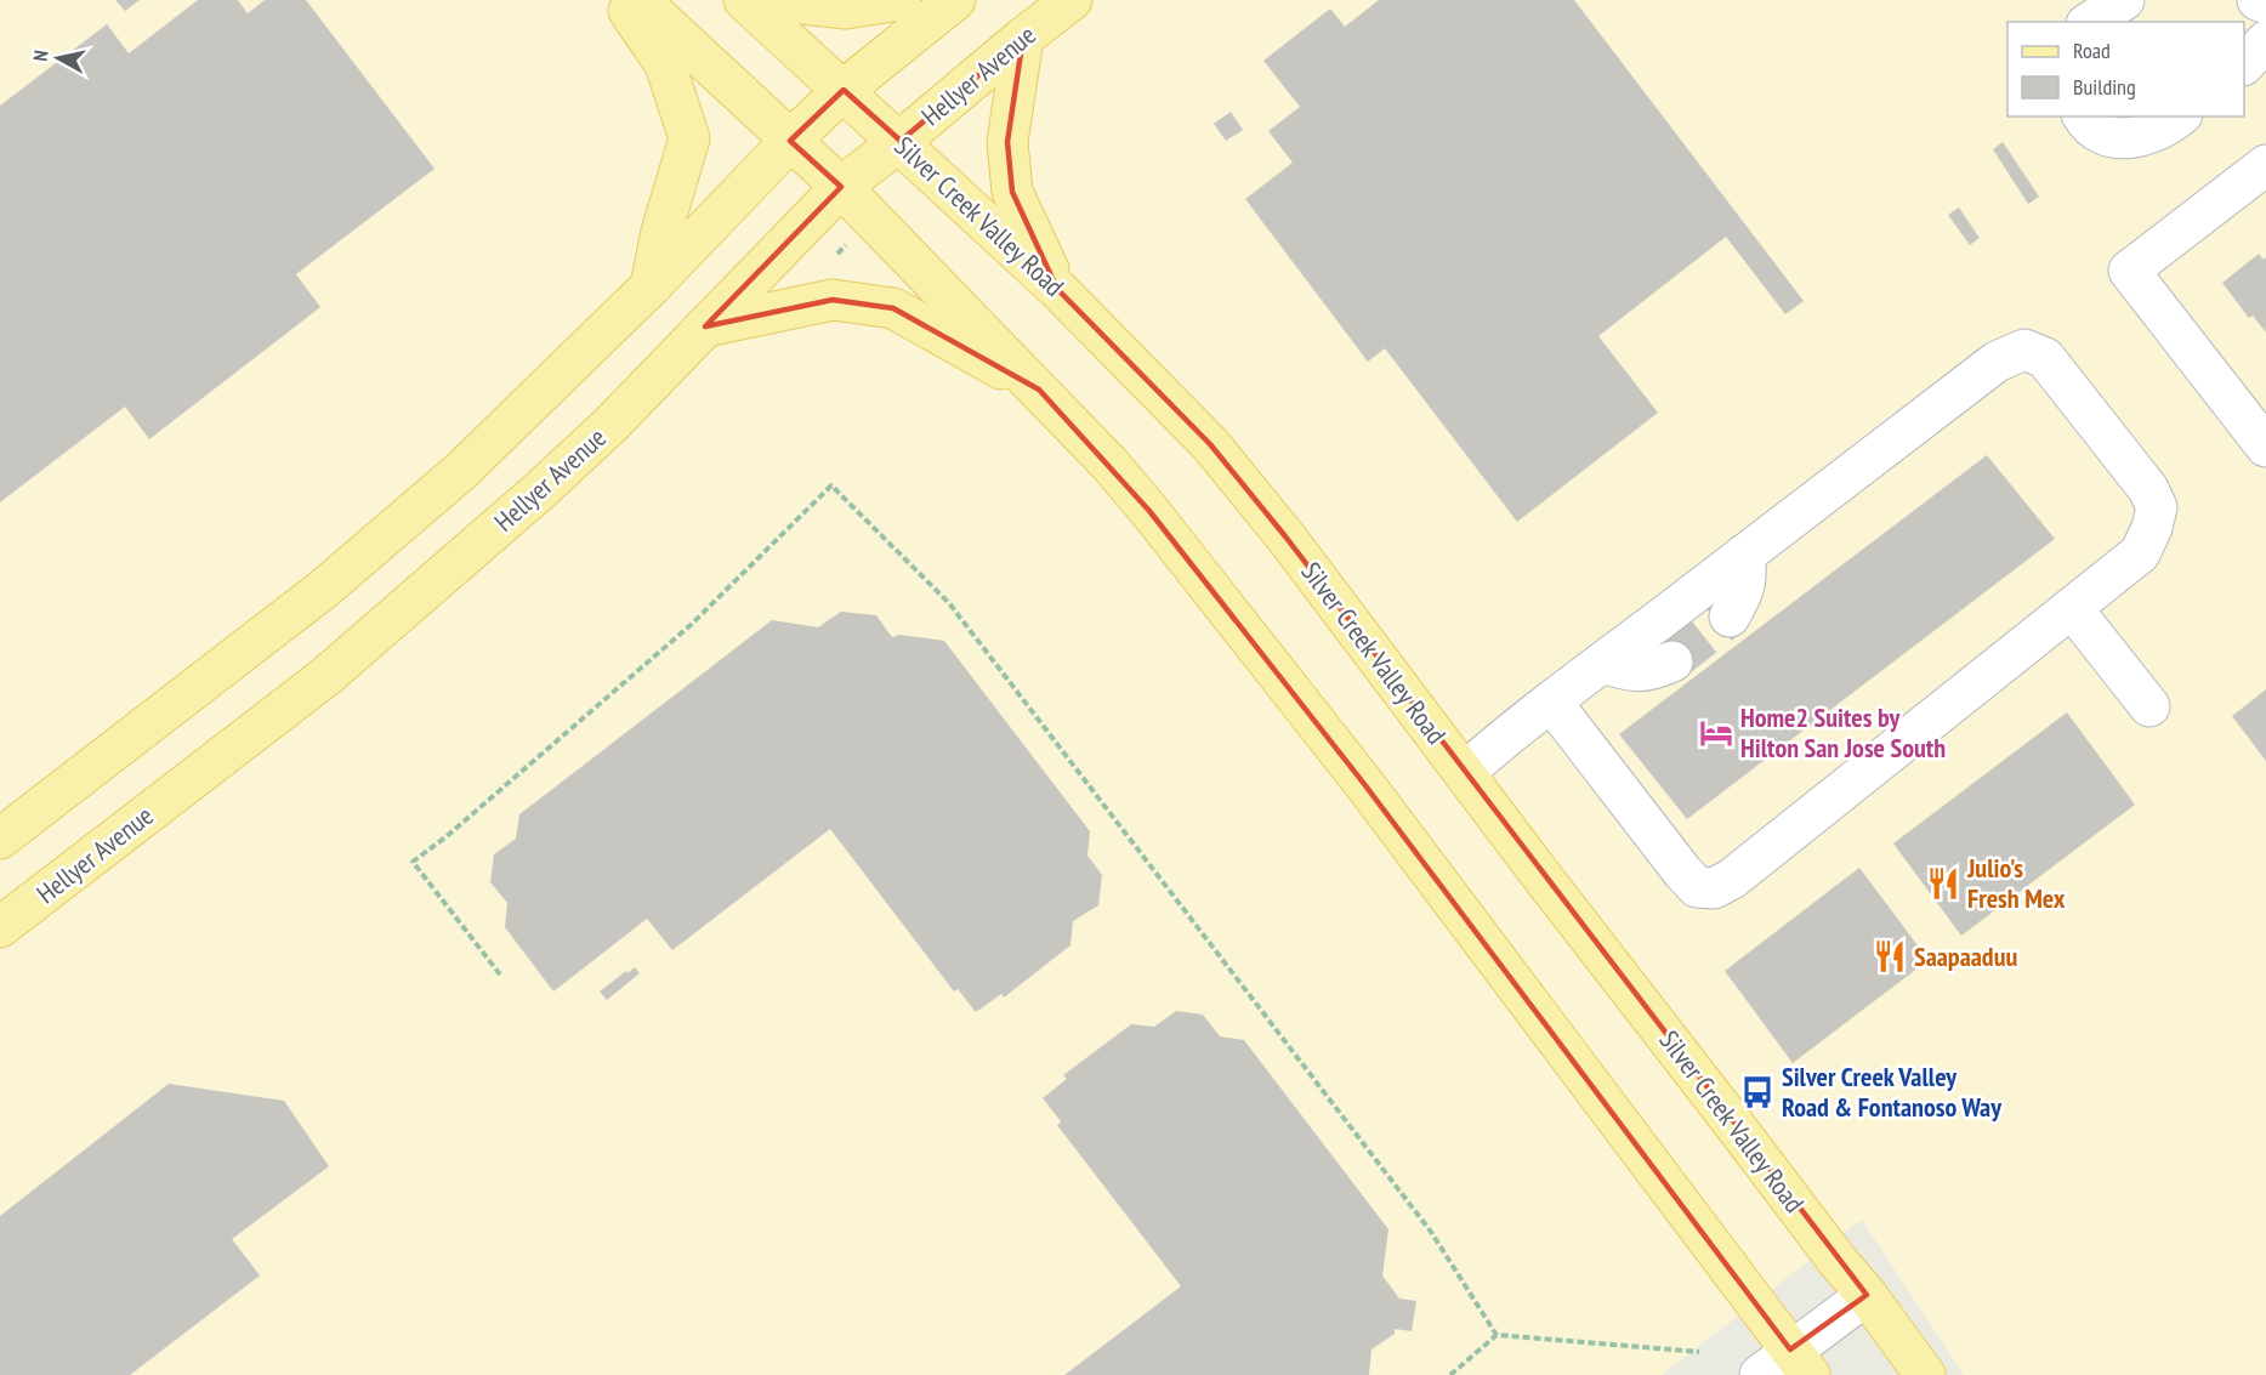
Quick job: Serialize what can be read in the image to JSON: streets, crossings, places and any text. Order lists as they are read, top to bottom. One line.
{"streets":{"main road":["Hellyer Avenue","Silver Creek Valley Road"]},"crossings":[["Hellyer Avenue","Silver Creek Valley Road"]],"places":{"hotel":["Home2 Suites by Hilton San Jose South"],"restaurant":["Julio's Fresh Mex","Saapaaduu"],"bus stop":["Silver Creek Valley Road & Fontanoso Way"]},"legend":["Road","Building"],"north":"left"}
